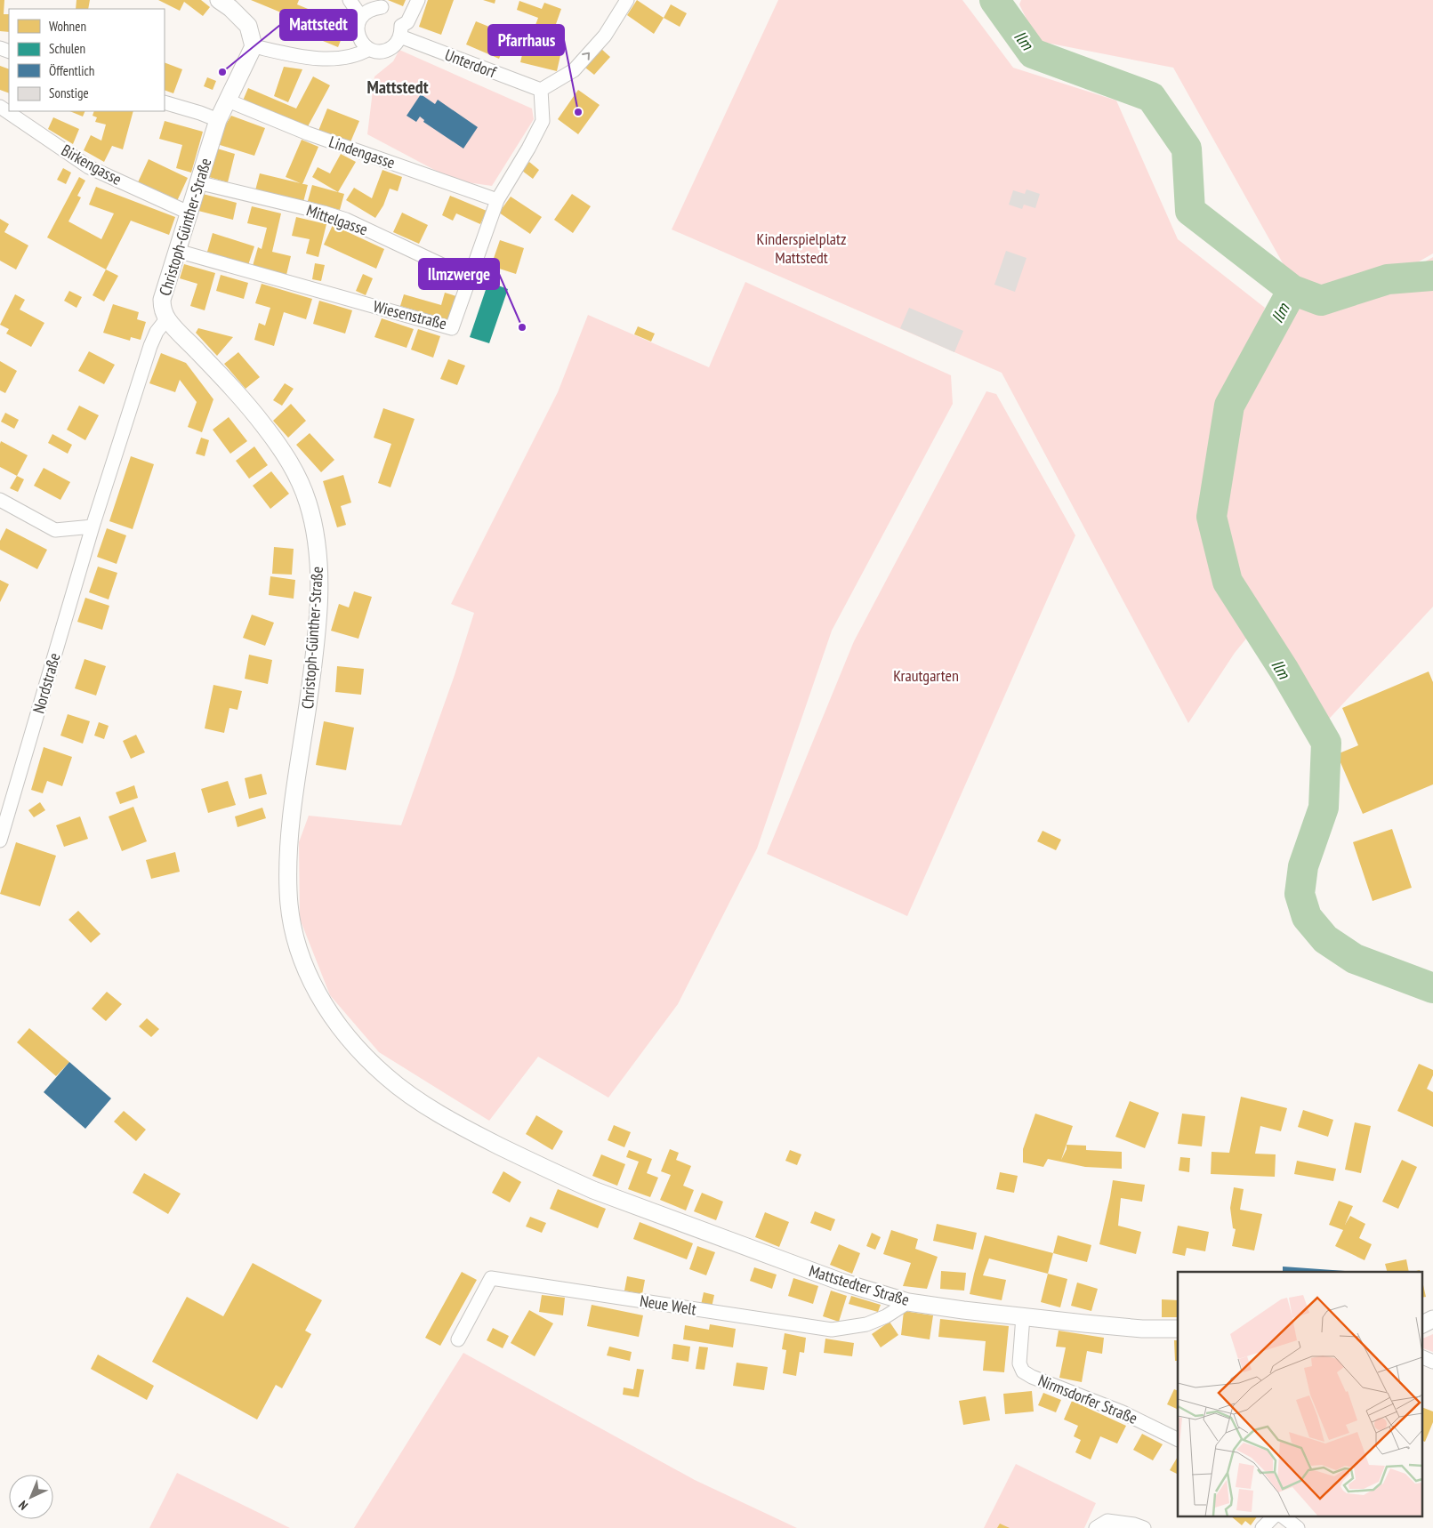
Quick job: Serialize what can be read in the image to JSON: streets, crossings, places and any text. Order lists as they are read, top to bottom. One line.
{"streets":{"street":["Unterdorf","Lindengasse","Birkengasse","Mittelgasse","Christoph-Günther-Straße","Wiesenstraße","Nordstraße","Mattstedter Straße","Neue Welt","Nirmsdorfer Straße"]},"crossings":[["Unterdorf","Wiesenstraße"],["Lindengasse","Christoph-Günther-Straße"],["Lindengasse","Wiesenstraße"],["Birkengasse","Christoph-Günther-Straße"],["Mittelgasse","Christoph-Günther-Straße"],["Mittelgasse","Wiesenstraße"],["Christoph-Günther-Straße","Wiesenstraße"],["Christoph-Günther-Straße","Nordstraße"],["Christoph-Günther-Straße","Mattstedter Straße"],["Mattstedter Straße","Neue Welt"],["Mattstedter Straße","Nirmsdorfer Straße"]],"districts":["Mattstedt"],"water":["Ilm"],"parks":["Kinderspielplatz Mattstedt","Krautgarten"],"places":["Mattstedt","Pfarrhaus","Ilmzwerge"],"legend":["Wohnen","Schulen","Öffentlich","Sonstige"],"north":"bottom left"}
